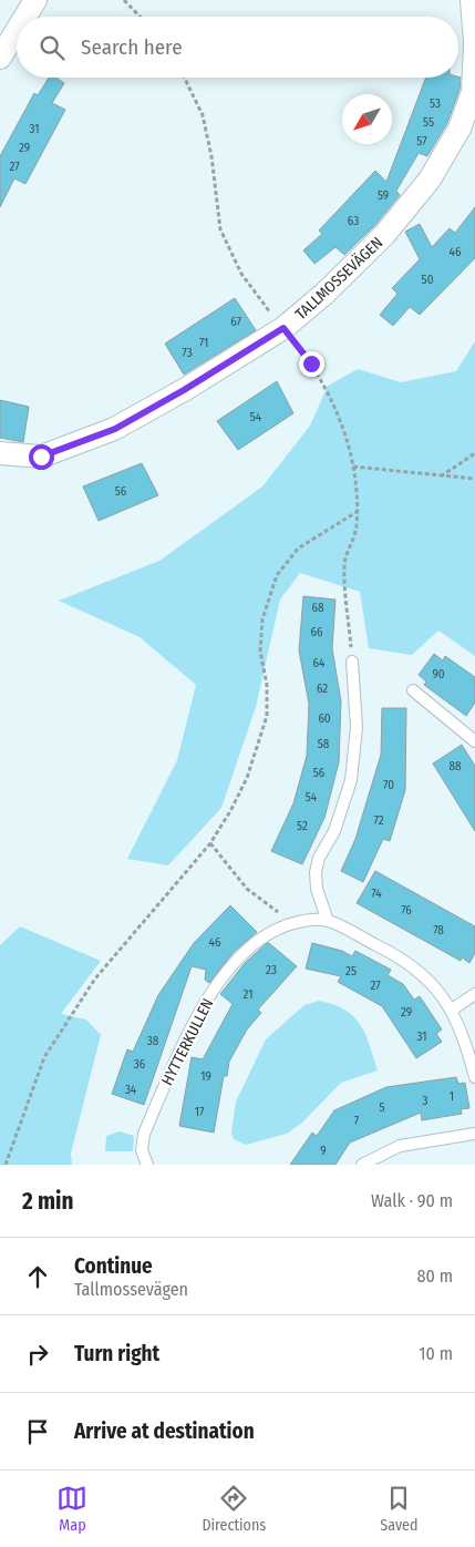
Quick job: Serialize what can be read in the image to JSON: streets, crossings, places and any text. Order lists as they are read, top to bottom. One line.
{"streets":{"street":["TALLMOSSEVÄGEN"],"lane":["HYTTERKULLEN"]},"house_numbers":["53","55","31","57","29","27","59","63","46","50","67","71","73","54","56","68","66","64","90","62","60","58","88","56","70","54","72","52","74","76","78","46","23","25","27","21","29","31","38","36","19","34","1","3","5","17","7","9"],"north":"bottom left","page":{"search":"Search here","heading":["2 min","Walk · 90 m"],"list":[["Continue","Tallmossevägen","80 m"],["Turn right","10 m"],"Arrive at destination"],"nav":["Map","Directions","Saved"]}}
